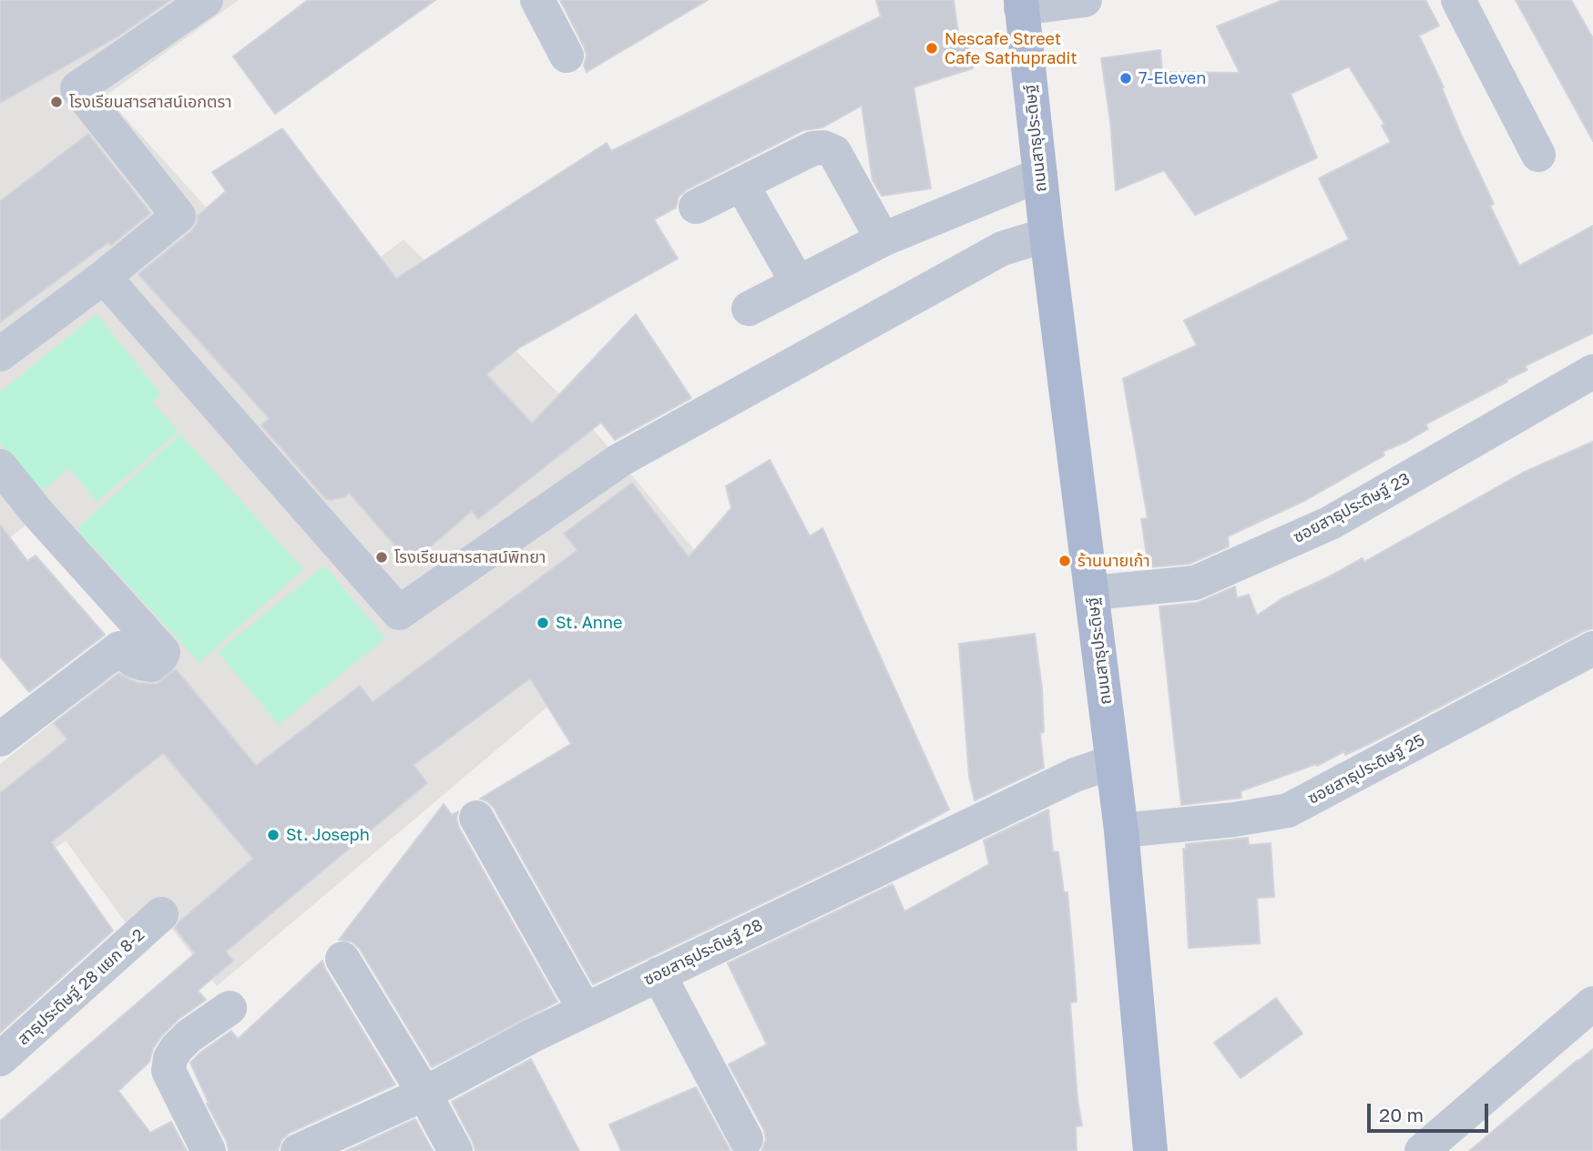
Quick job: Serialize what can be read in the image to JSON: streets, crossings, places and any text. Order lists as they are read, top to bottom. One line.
{"streets":{"main road":["ถนนสาธุประดิษฐ์"],"street":["ซอยสาธุประดิษฐ์ 23","ซอยสาธุประดิษฐ์ 25","ซอยสาธุประดิษฐ์ 28","สาธุประดิษฐ์ 28 แยก 8-2"]},"crossings":[["ถนนสาธุประดิษฐ์","ซอยสาธุประดิษฐ์ 23"],["ถนนสาธุประดิษฐ์","ซอยสาธุประดิษฐ์ 25"],["ถนนสาธุประดิษฐ์","ซอยสาธุประดิษฐ์ 28"]],"places":["Nescafe Street Cafe Sathupradit","7-Eleven","โรงเรียนสารสาสน์เอกตรา","โรงเรียนสารสาสน์พิทยา","ร้านนายเก้า","St. Anne","St. Joseph"],"scale_bar":"20 m"}
